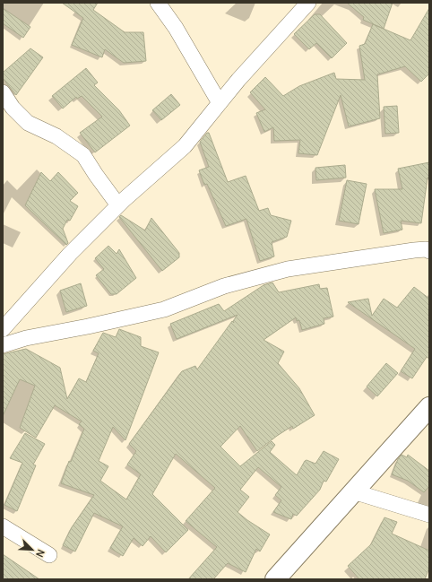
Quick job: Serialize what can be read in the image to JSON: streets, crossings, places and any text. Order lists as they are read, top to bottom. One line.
{"north":"bottom right"}
